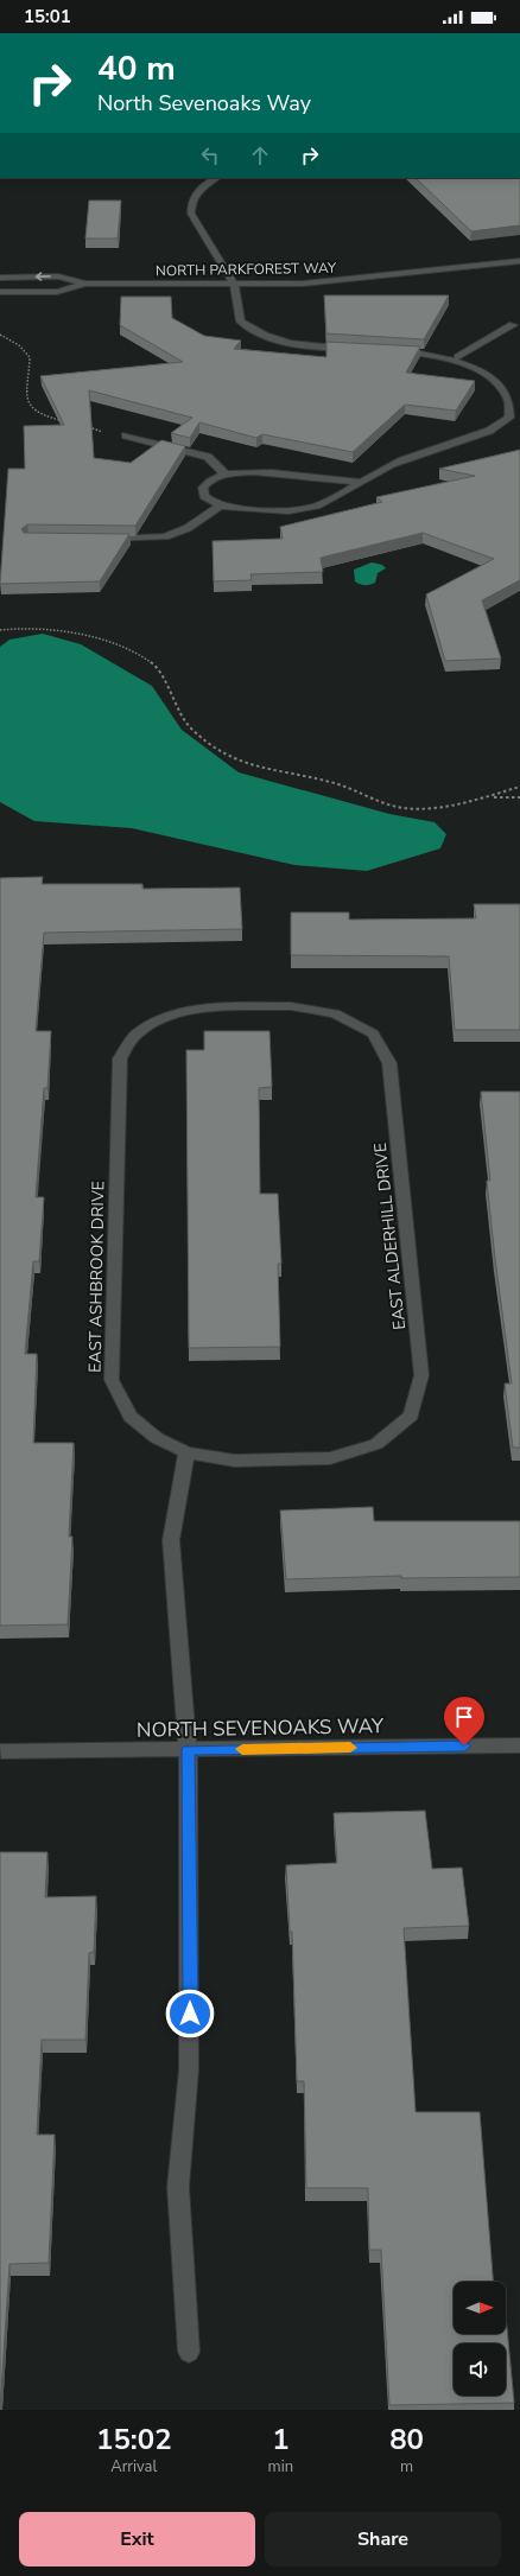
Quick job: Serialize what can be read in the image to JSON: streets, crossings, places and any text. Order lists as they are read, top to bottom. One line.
{"streets":{"street":["NORTH PARKFOREST WAY","EAST ALDERHILL DRIVE","EAST ASHBROOK DRIVE","NORTH SEVENOAKS WAY"]},"crossings":[["EAST ALDERHILL DRIVE","EAST ASHBROOK DRIVE"]],"north":"right","page":{"status":"15:01","turn":["40 m","North Sevenoaks Way"],"eta":["15:02","Arrival","1","min","80","m"],"buttons":["Exit","Share"]}}
